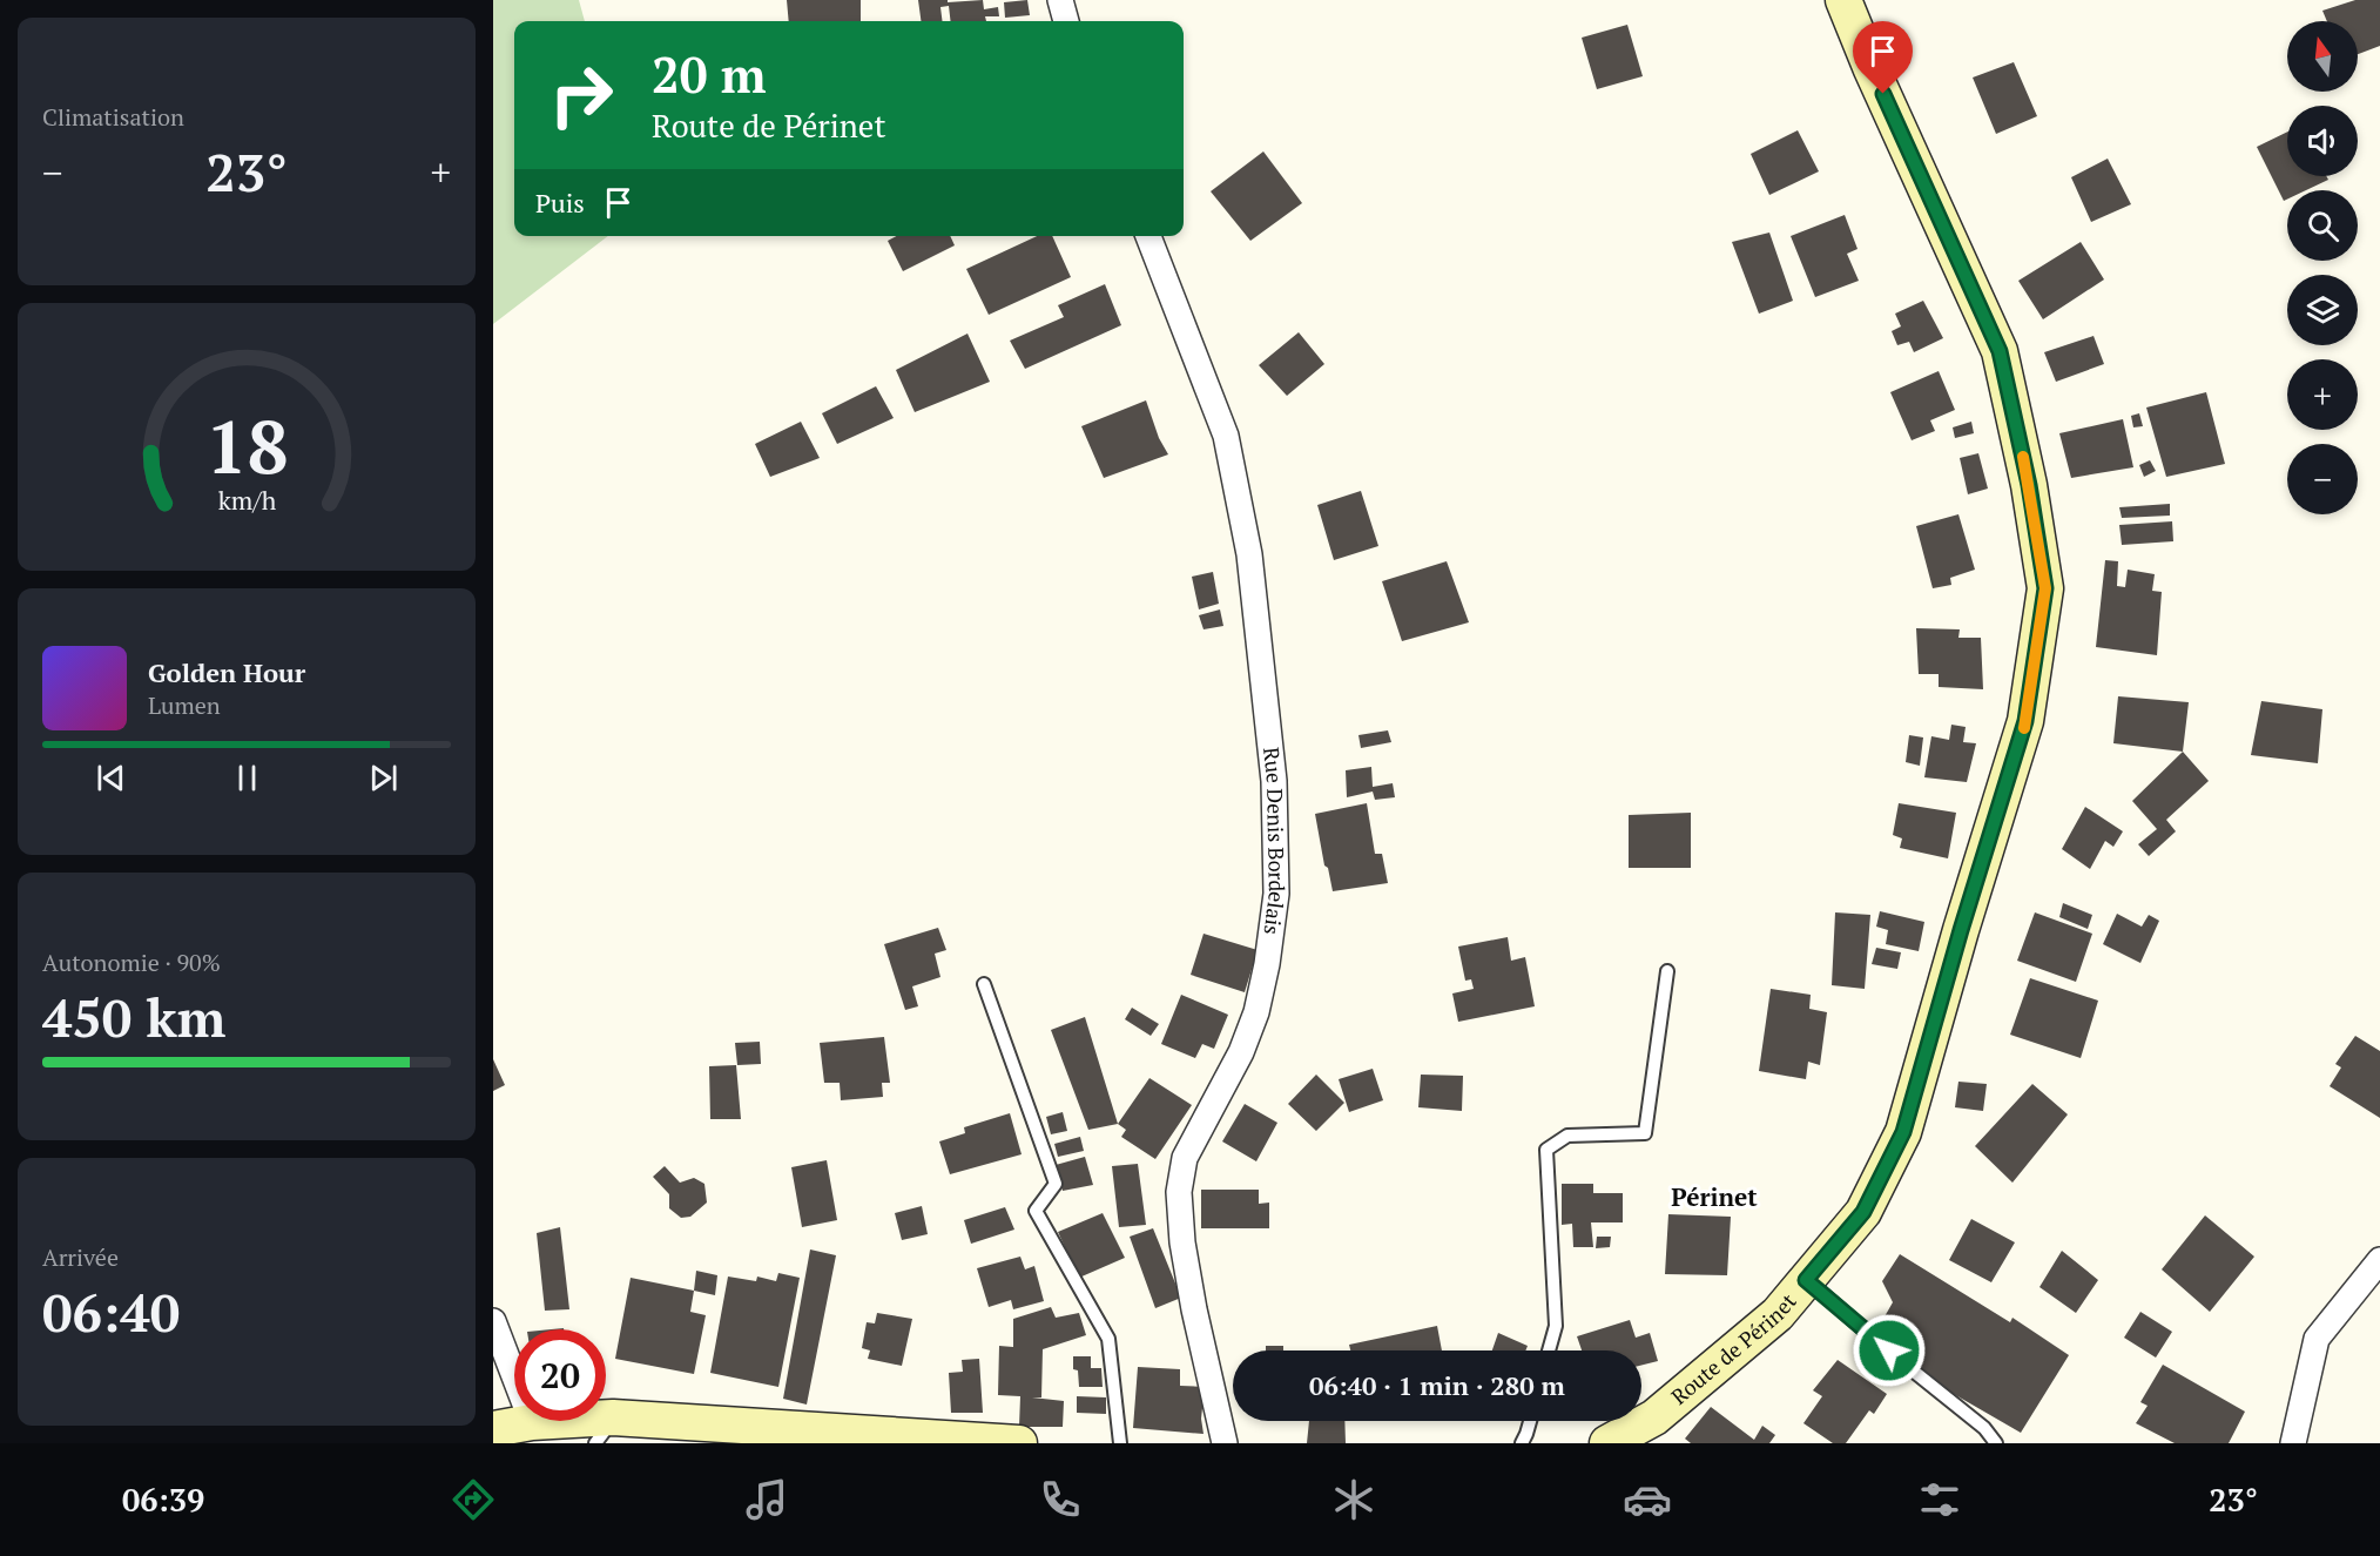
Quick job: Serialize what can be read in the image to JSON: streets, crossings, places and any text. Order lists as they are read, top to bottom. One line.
{"streets":{"main road":["Route de Périnet"],"street":["Rue Denis Bordelais"]},"districts":["Périnet"],"north":"top","page":{"tile":["Climatisation",["Autonomie · 90%","450 km"],["Arrivée","06:40"]],"map_buttons":["+","−"],"turn":["20 m","Route de Périnet"],"heat":["−","23°","+"],"then":"Puis","song":["Golden Hour","Lumen"],"limit":"20","trip":"06:40 · 1 min · 280 m","tabs":["06:39","23°"],"gauge":["18","km/h"]}}
